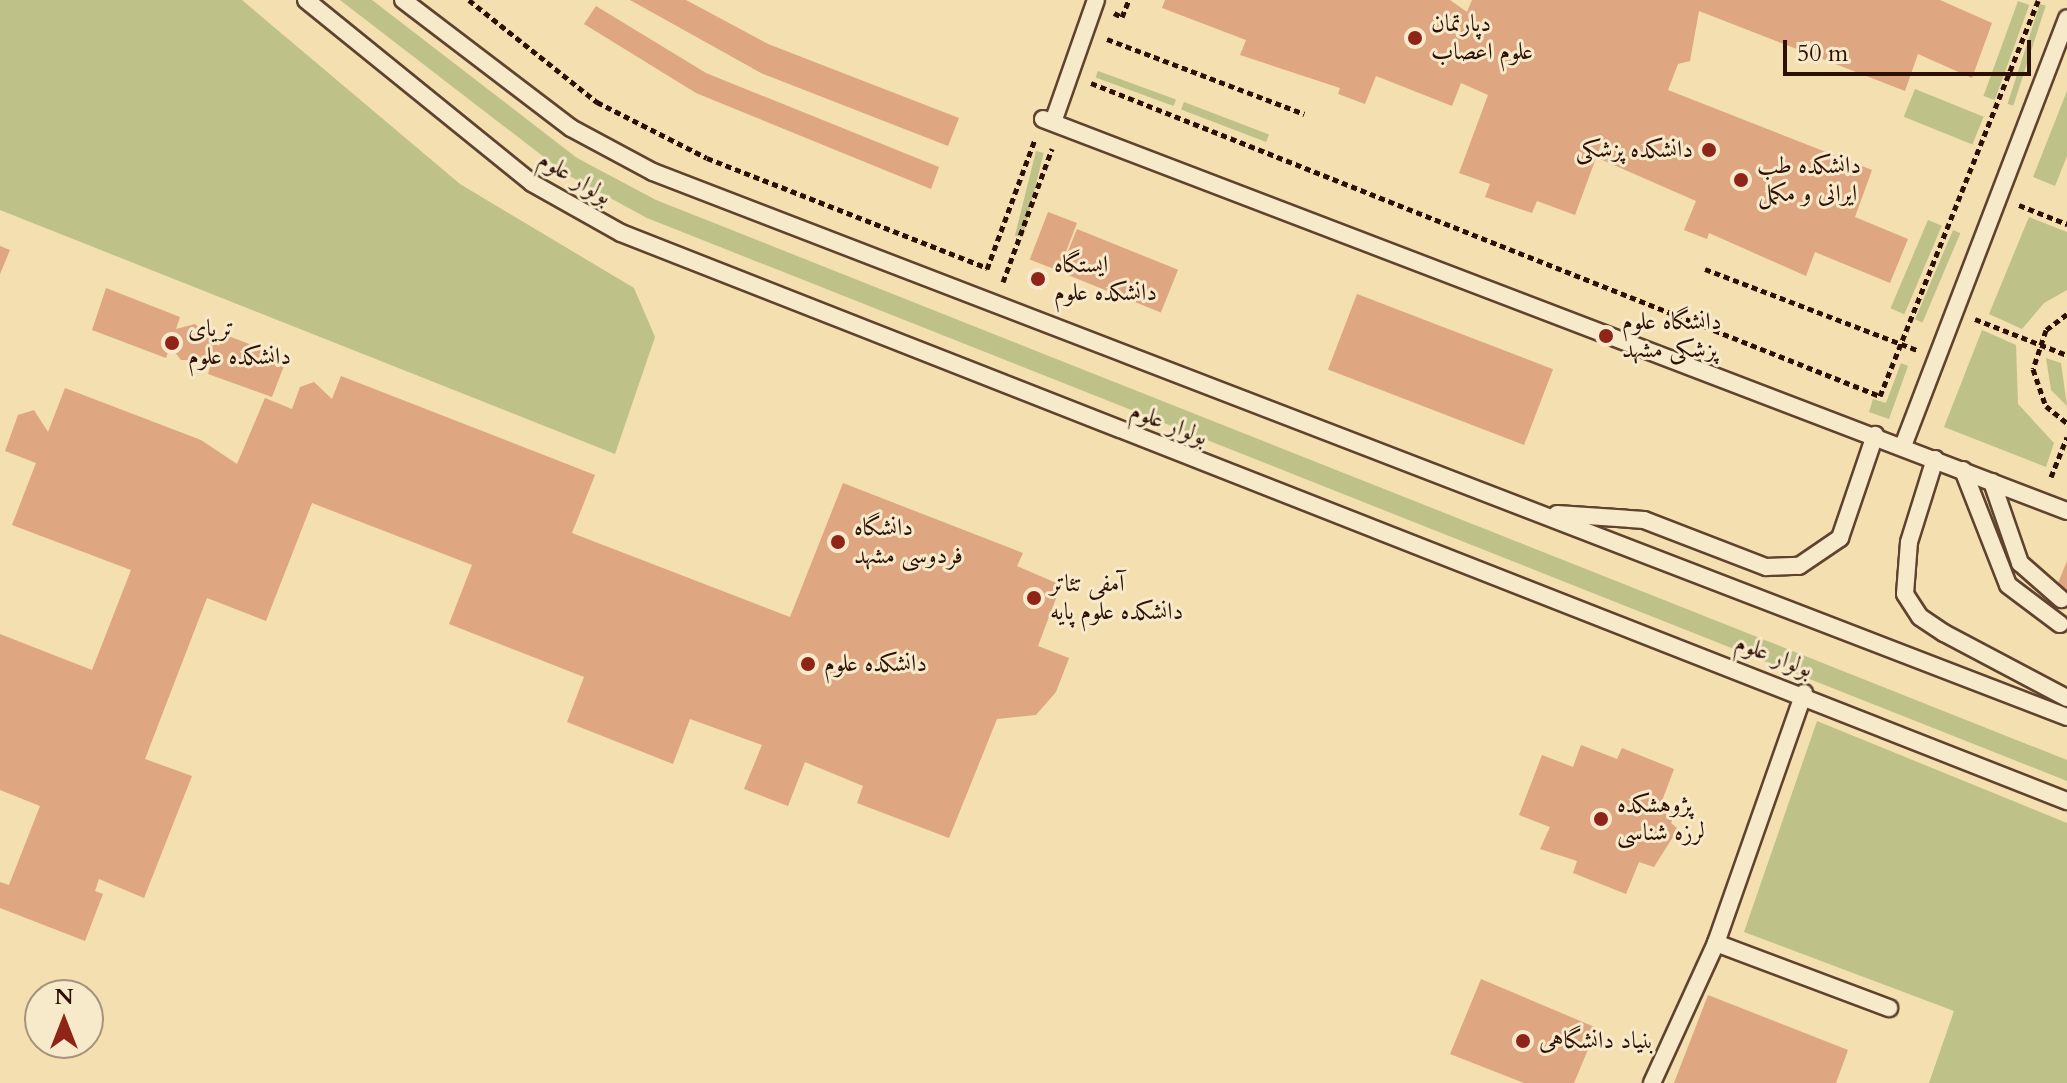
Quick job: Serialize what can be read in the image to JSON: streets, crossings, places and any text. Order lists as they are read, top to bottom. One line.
{"streets":{"lane":["بولوار علوم"]},"places":["دپارتمان علوم اعصاب","دانشکده پزشکی","دانشکده طب ایرانی و مکمل","ایستگاه دانشکده علوم","دانشگاه علوم پزشکی مشهد","تریای دانشکده علوم","دانشگاه فردوسی مشهد","آمفی تئاتر دانشکده علوم پایه","دانشکده علوم","پژوهشکده لرزه شناسی","بنیاد دانشگاهی"],"scale_bar":"50 m","north":"top"}
